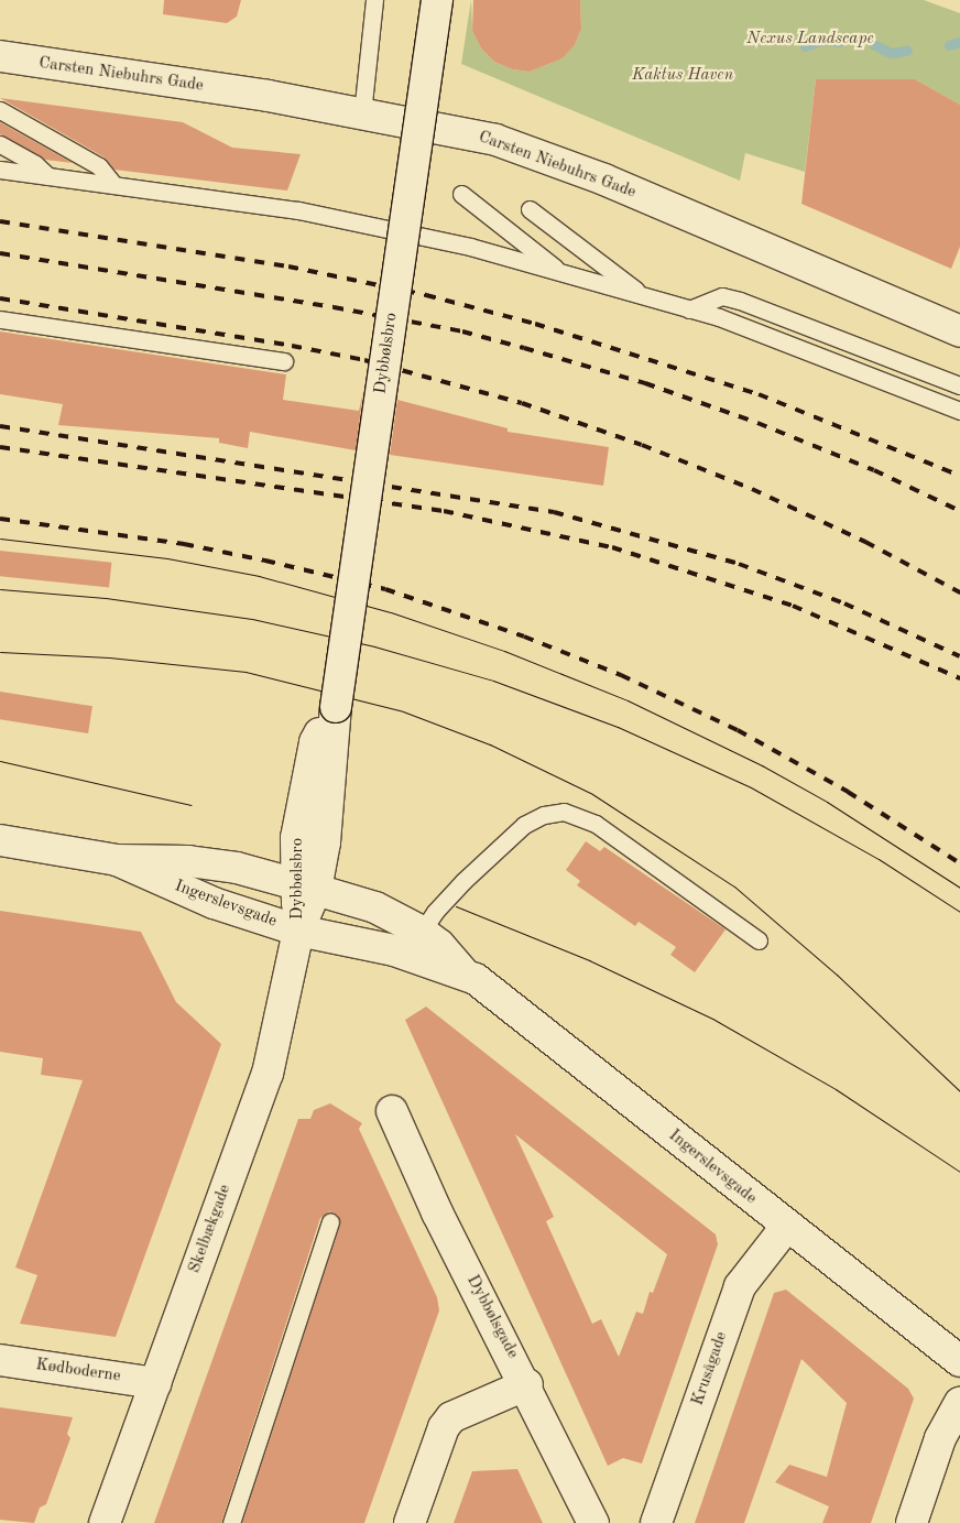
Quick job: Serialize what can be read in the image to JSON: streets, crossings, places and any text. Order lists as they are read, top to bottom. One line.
{"streets":{"street":["Carsten Niebuhrs Gade","Dybbølsbro","Ingerslevsgade","Skelbækgade","Dybbølsgade","Krusågade","Kødboderne"]},"crossings":[["Dybbølsbro","Ingerslevsgade"],["Dybbølsbro","Skelbækgade"],["Ingerslevsgade","Skelbækgade"],["Ingerslevsgade","Krusågade"],["Skelbækgade","Kødboderne"]],"parks":["Nexus Landscape","Kaktus Haven"]}
